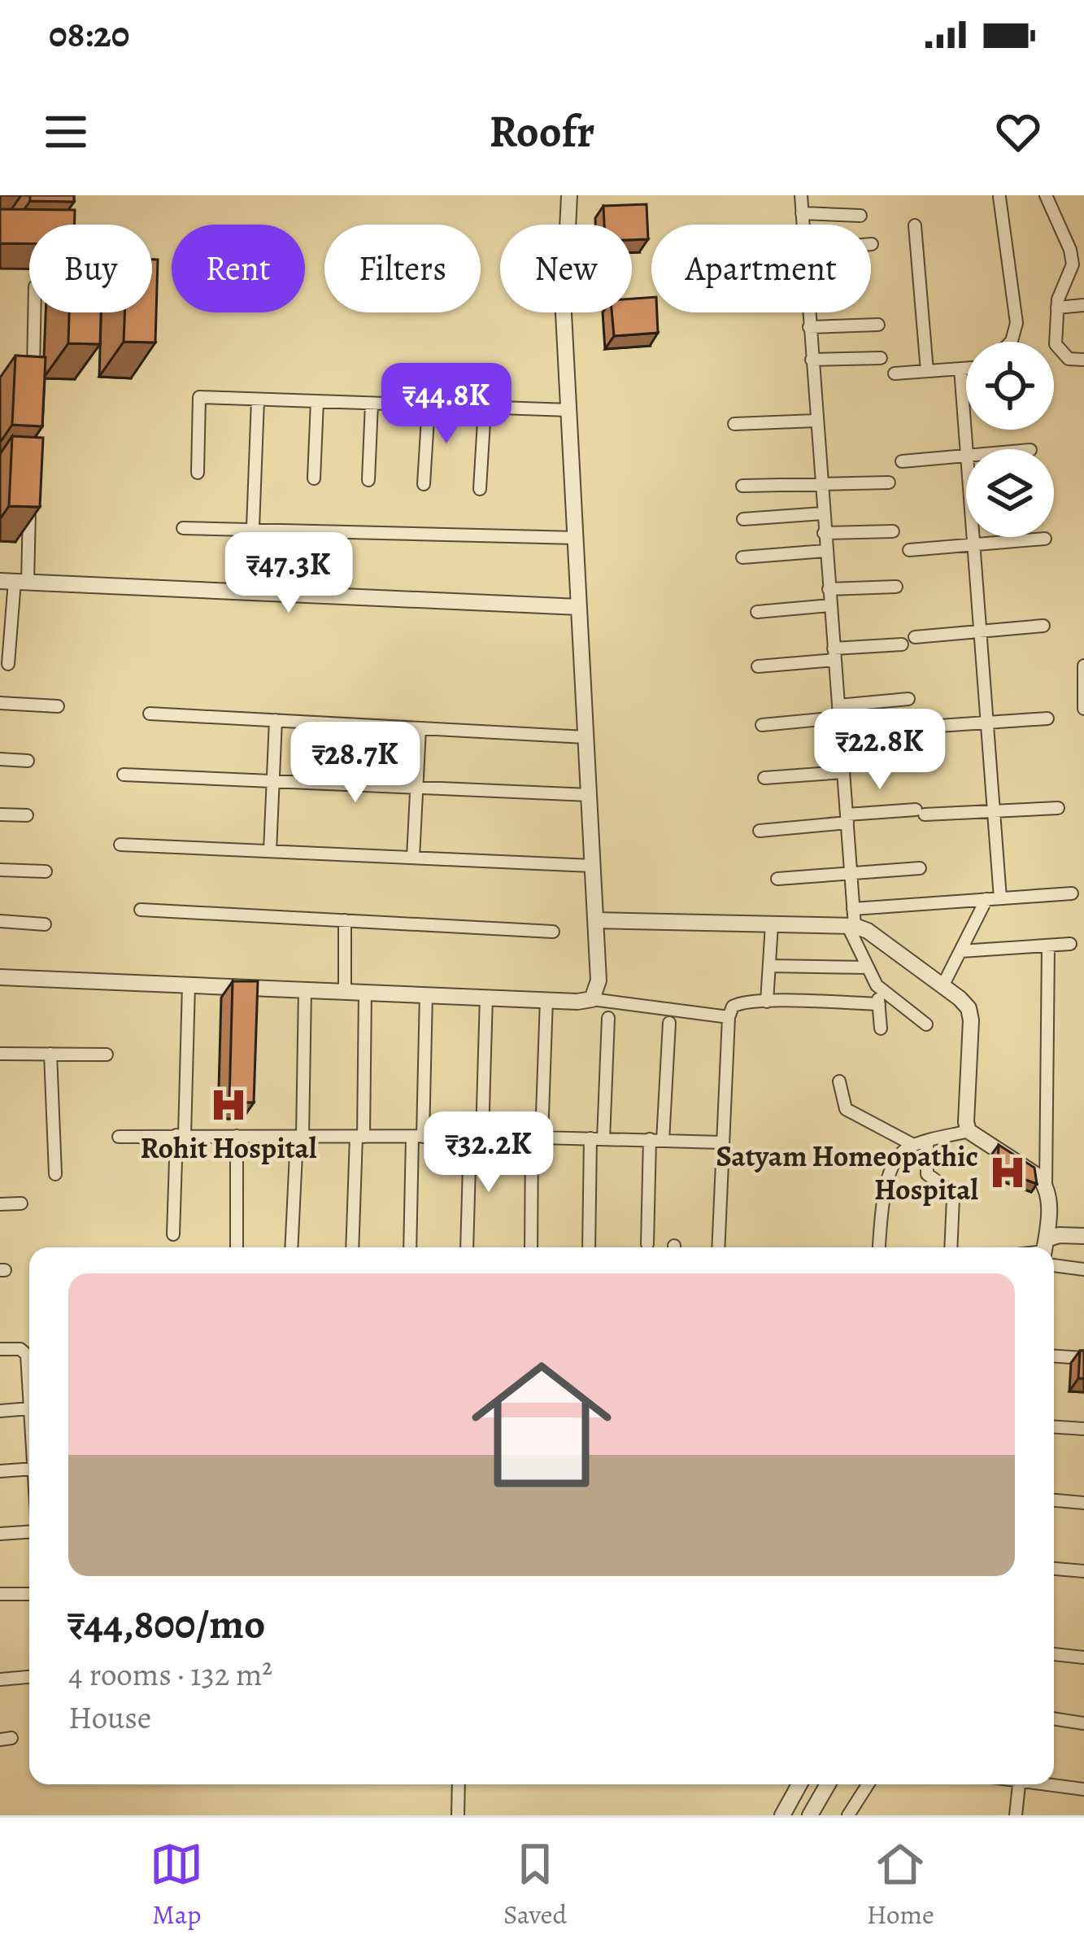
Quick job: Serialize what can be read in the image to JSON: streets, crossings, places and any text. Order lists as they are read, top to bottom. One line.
{"places":{"hospital":["Rohit Hospital","Satyam Homeopathic Hospital"]},"page":{"status":"08:20","header":"Roofr","chip":["Buy","Rent","Filters","New","Apartment"],"price":["₹44.8K","₹47.3K","₹22.8K","₹28.7K","₹32.2K"],"list":[{"name":"₹44,800/mo","note":"4 rooms · 132 m² · House"}],"tabs":["Map","Saved","Home"]}}
